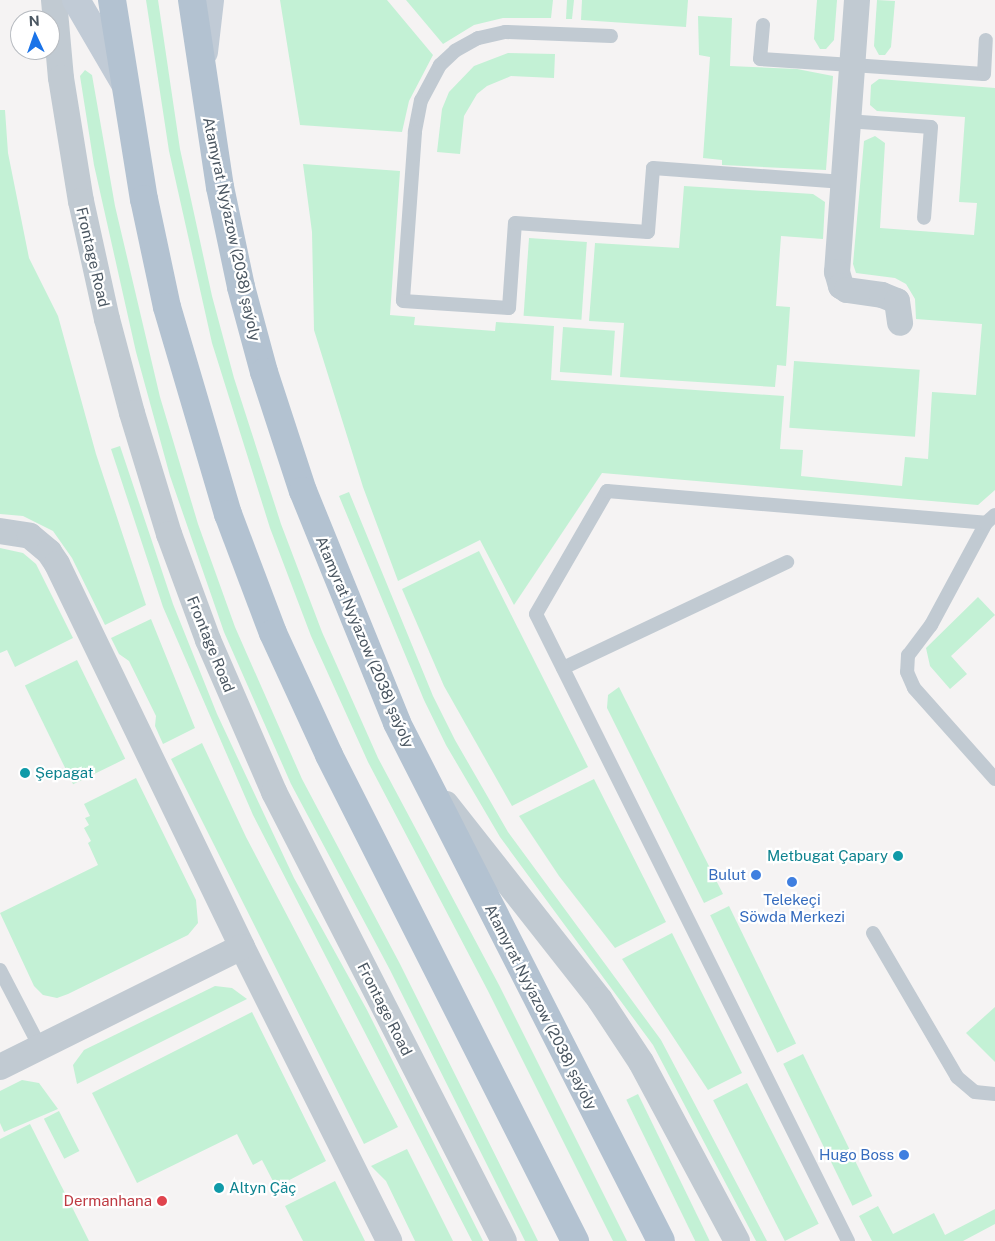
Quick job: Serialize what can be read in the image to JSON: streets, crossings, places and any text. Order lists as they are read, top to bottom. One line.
{"streets":{"main road":["Atamyrat Nyýazow (2038) şaýoly"],"street":["Frontage Road"]},"places":["Şepagat","Metbugat Çapary","Bulut","Telekeçi Söwda Merkezi","Hugo Boss","Altyn Çäç","Dermanhana"],"north":"top"}
